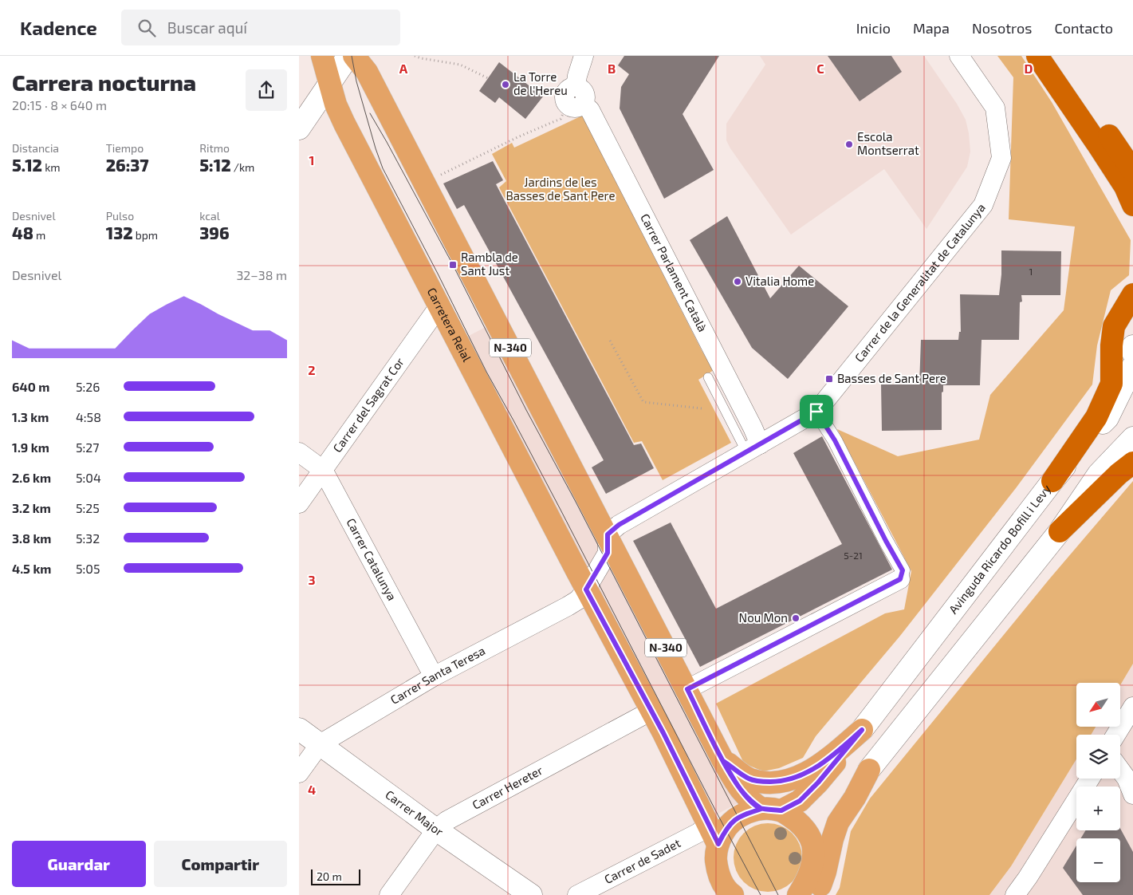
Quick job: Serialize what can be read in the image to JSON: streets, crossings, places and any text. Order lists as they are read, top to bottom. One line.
{"streets":{"main road":["Carretera Reial","N-340"],"street":["Carrer Parlament Català","Carrer de la Generalitat de Catalunya","Carrer del Sagrat Cor","Avinguda Ricardo Bofill i Levy","Carrer Catalunya","Carrer Santa Teresa","Carrer Hereter","Carrer Major","Carrer de Sadet"]},"crossings":[["Carrer Parlament Català","Carrer de la Generalitat de Catalunya"],["Carrer de la Generalitat de Catalunya","N-340"],["Carretera Reial","Carrer del Sagrat Cor"],["Carretera Reial","Carrer Santa Teresa"],["Carretera Reial","Carrer Hereter"],["Carretera Reial","Carrer de Sadet"],["Carrer del Sagrat Cor","Carrer Catalunya"],["Carrer Catalunya","Carrer Santa Teresa"],["Carrer Santa Teresa","Carrer Major"],["Carrer Hereter","Carrer Major"]],"parks":["Jardins de les Basses de Sant Pere"],"places":{"other":["La Torre de l'Hereu","Escola Montserrat","Vitalia Home","Nou Mon"],"transit":["Rambla de Sant Just","Basses de Sant Pere"]},"house_numbers":["1","5-21"],"scale_bar":"20 m","north":"bottom left","page":{"header":"Kadence","search":"Buscar aquí","nav":["Inicio","Mapa","Nosotros","Contacto"],"heading":["Carrera nocturna","20:15 · 8 × 640 m"],"stats":[["Distancia","5.12 km"],["Tiempo","26:37"],["Ritmo","5:12 /km"],["Desnivel","48 m"],["Pulso","132 bpm"],["kcal","396"]],"chart":["Desnivel","32–38 m"],"list":[{"name":"640 m","note":"5:26"},{"name":"1.3 km","note":"4:58"},{"name":"1.9 km","note":"5:27"},{"name":"2.6 km","note":"5:04"},{"name":"3.2 km","note":"5:25"},{"name":"3.8 km","note":"5:32"},{"name":"4.5 km","note":"5:05"}],"map_buttons":["+","−"],"buttons":["Guardar","Compartir"],"scale":"20 m"},"grid":{"columns":["A","B","C","D"],"rows":["1","2","3","4"]}}
